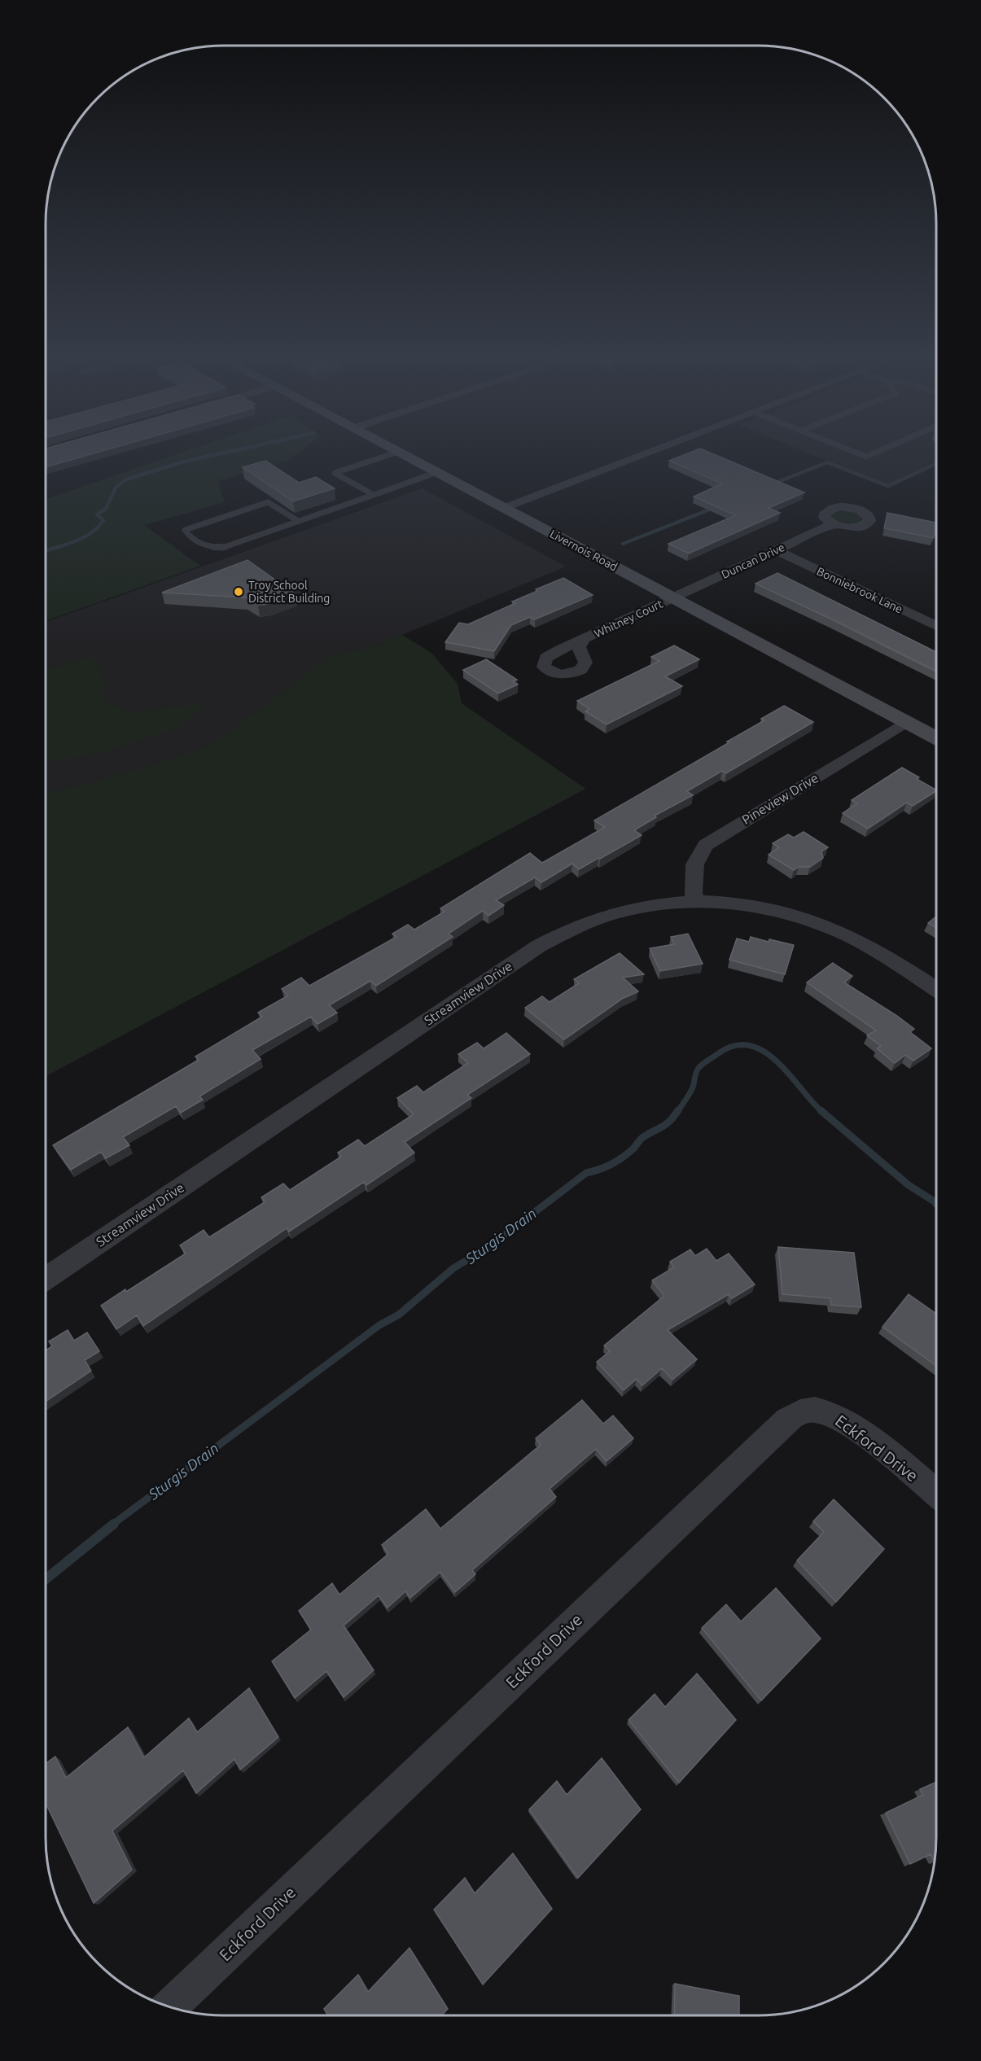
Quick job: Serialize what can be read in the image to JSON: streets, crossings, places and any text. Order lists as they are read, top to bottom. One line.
{"streets":{"main road":["Livernois Road"],"street":["Duncan Drive","Bonniebrook Lane","Whitney Court","Pineview Drive","Streamview Drive","Eckford Drive"]},"crossings":[["Livernois Road","Duncan Drive"],["Livernois Road","Whitney Court"],["Livernois Road","Pineview Drive"],["Duncan Drive","Bonniebrook Lane"],["Duncan Drive","Whitney Court"],["Pineview Drive","Streamview Drive"]],"water":["Sturgis Drain"],"places":["Troy School District Building"]}
